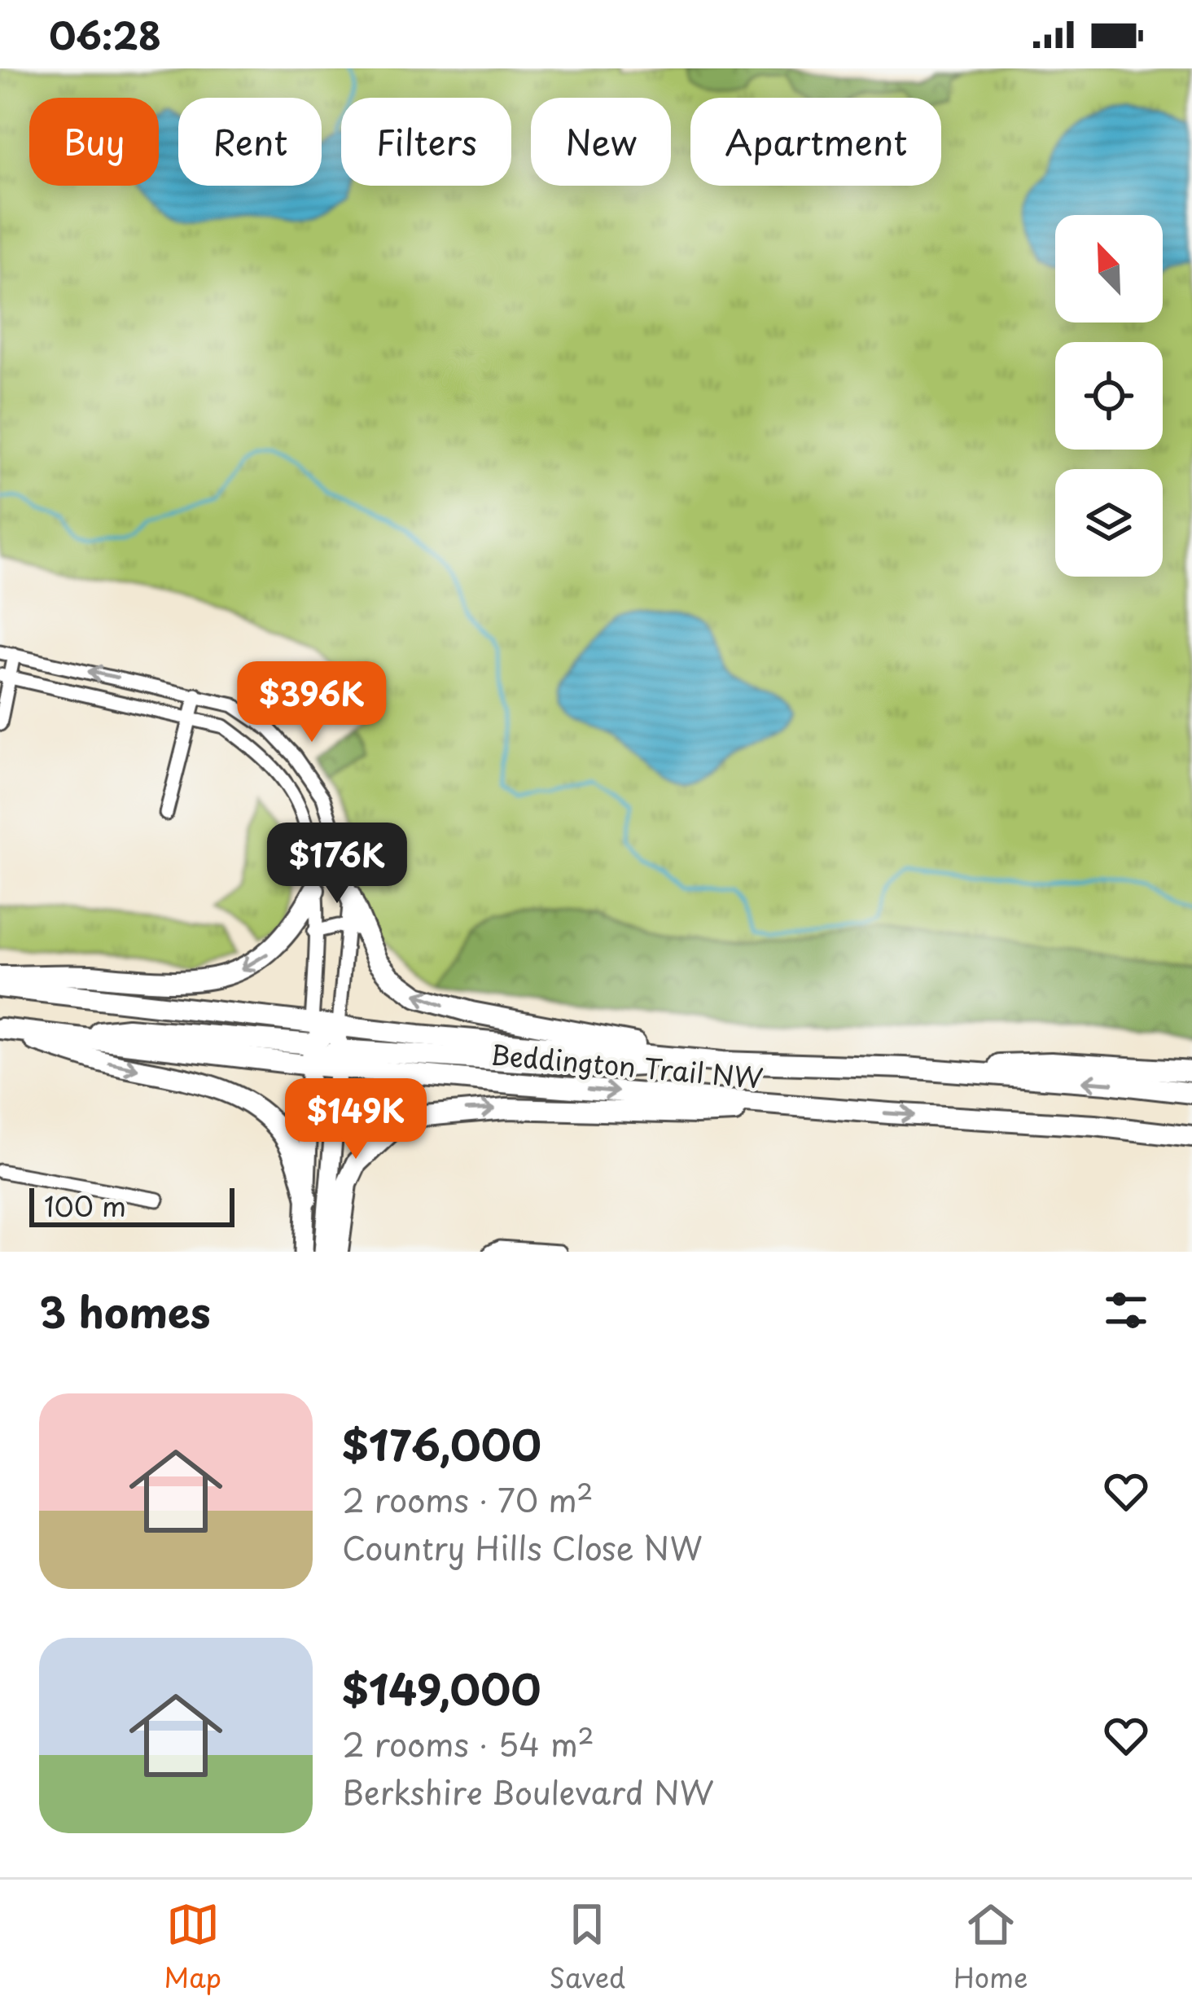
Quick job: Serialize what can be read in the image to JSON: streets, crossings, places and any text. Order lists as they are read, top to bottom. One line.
{"streets":{"main road":["Beddington Trail NW"]},"scale_bar":"100 m","north":"top left","page":{"status":"06:28","chip":["Buy","Rent","Filters","New","Apartment"],"price":["$396K","$176K","$149K"],"scale":"100 m","heading":"3 homes","list":[{"name":"$176,000","note":"2 rooms · 70 m² · Country Hills Close NW"},{"name":"$149,000","note":"2 rooms · 54 m² · Berkshire Boulevard NW"}],"tabs":["Map","Saved","Home"]}}
